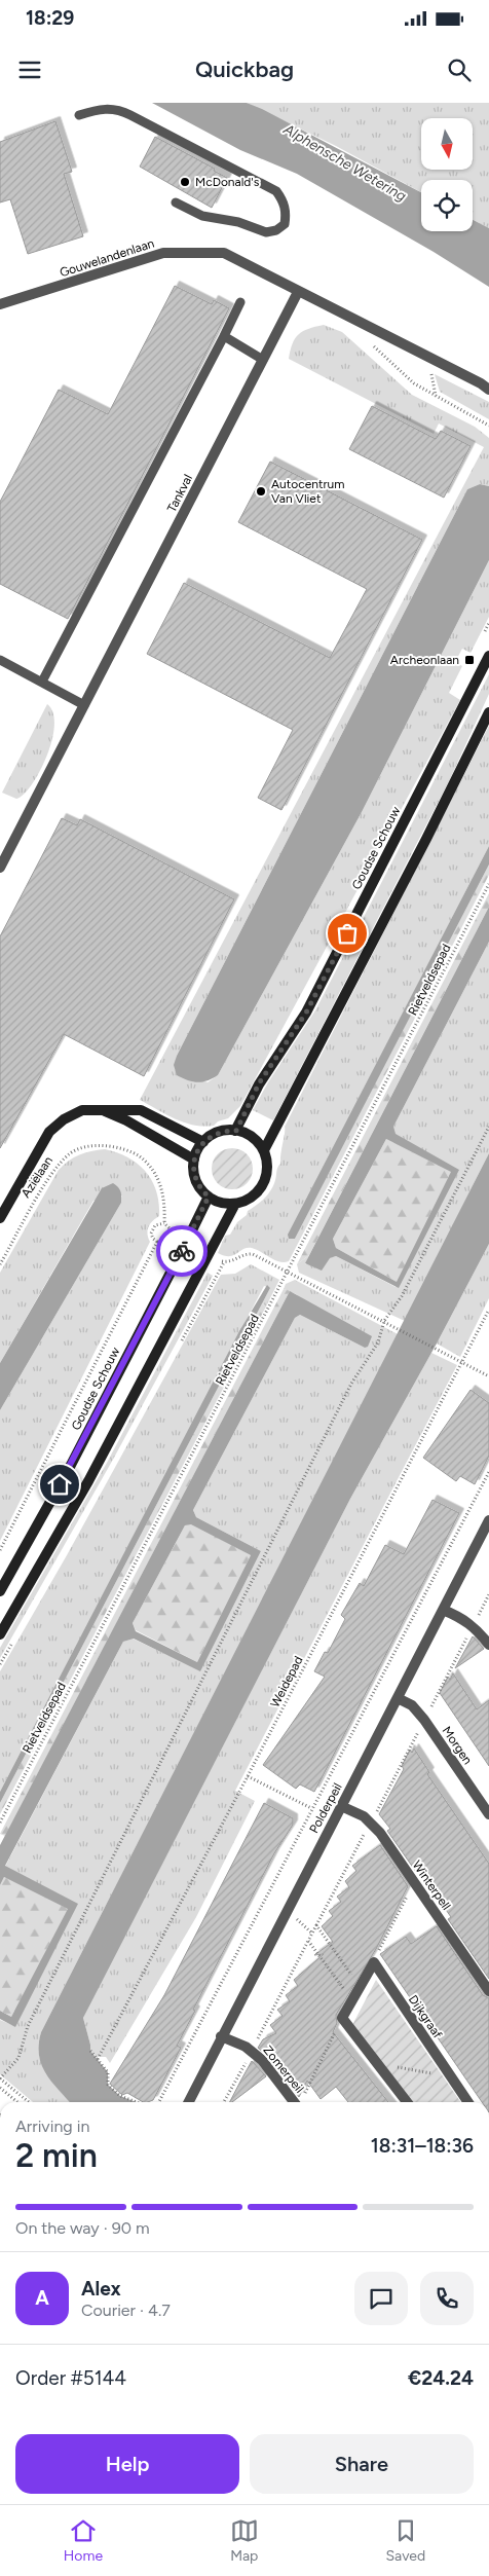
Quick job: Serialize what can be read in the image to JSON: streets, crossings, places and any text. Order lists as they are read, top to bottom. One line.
{"streets":{"main road":["Goudse Schouw","Aziëlaan"],"street":["Gouwelandenlaan","Tankval","Morgen","Polderpeil","Winterpell","Dijkgraaf","Zomerpeil"],"path":["Rietveldsepad","Weidepad"]},"crossings":[["Gouwelandenlaan","Tankval"],["Goudse Schouw","Aziëlaan"],["Morgen","Polderpeil"],["Polderpeil","Winterpell"],["Polderpeil","Zomerpeil"]],"water":["Alphensche Wetering"],"places":{"other":["McDonald's","Autocentrum Van Vliet"],"transit":["Archeonlaan"]},"north":"bottom","page":{"status":"18:29","header":"Quickbag","heading":["2 min","Arriving in","18:31–18:36"],"panel":["Alex","Courier · 4.7","Order #5144","€24.24"],"bar":"On the way · 90 m","round":"A","buttons":["Help","Share"],"tabs":["Home","Map","Saved"]}}
